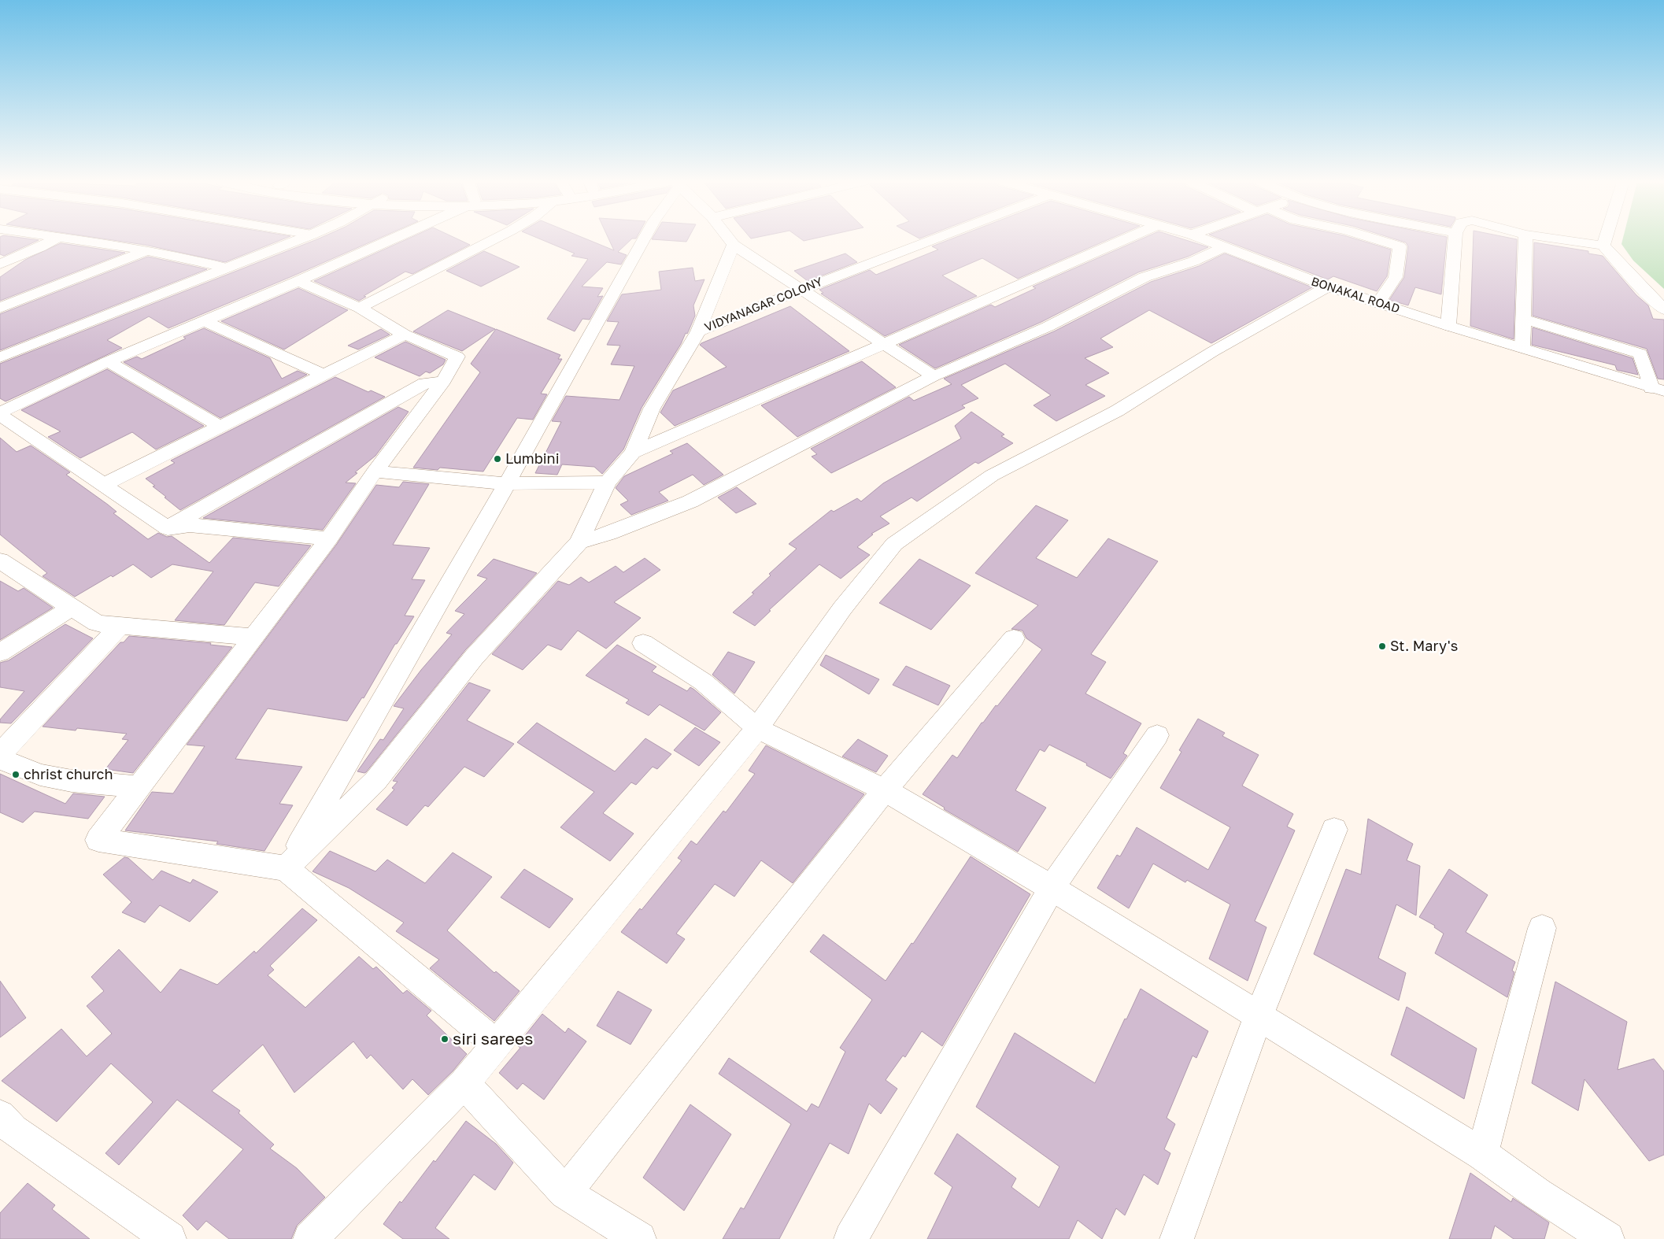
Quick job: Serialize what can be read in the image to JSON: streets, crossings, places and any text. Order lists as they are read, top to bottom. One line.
{"streets":{"street":["BONAKAL ROAD","VIDYANAGAR COLONY"]},"places":["Lumbini","St. Mary's","christ church","siri sarees"]}
